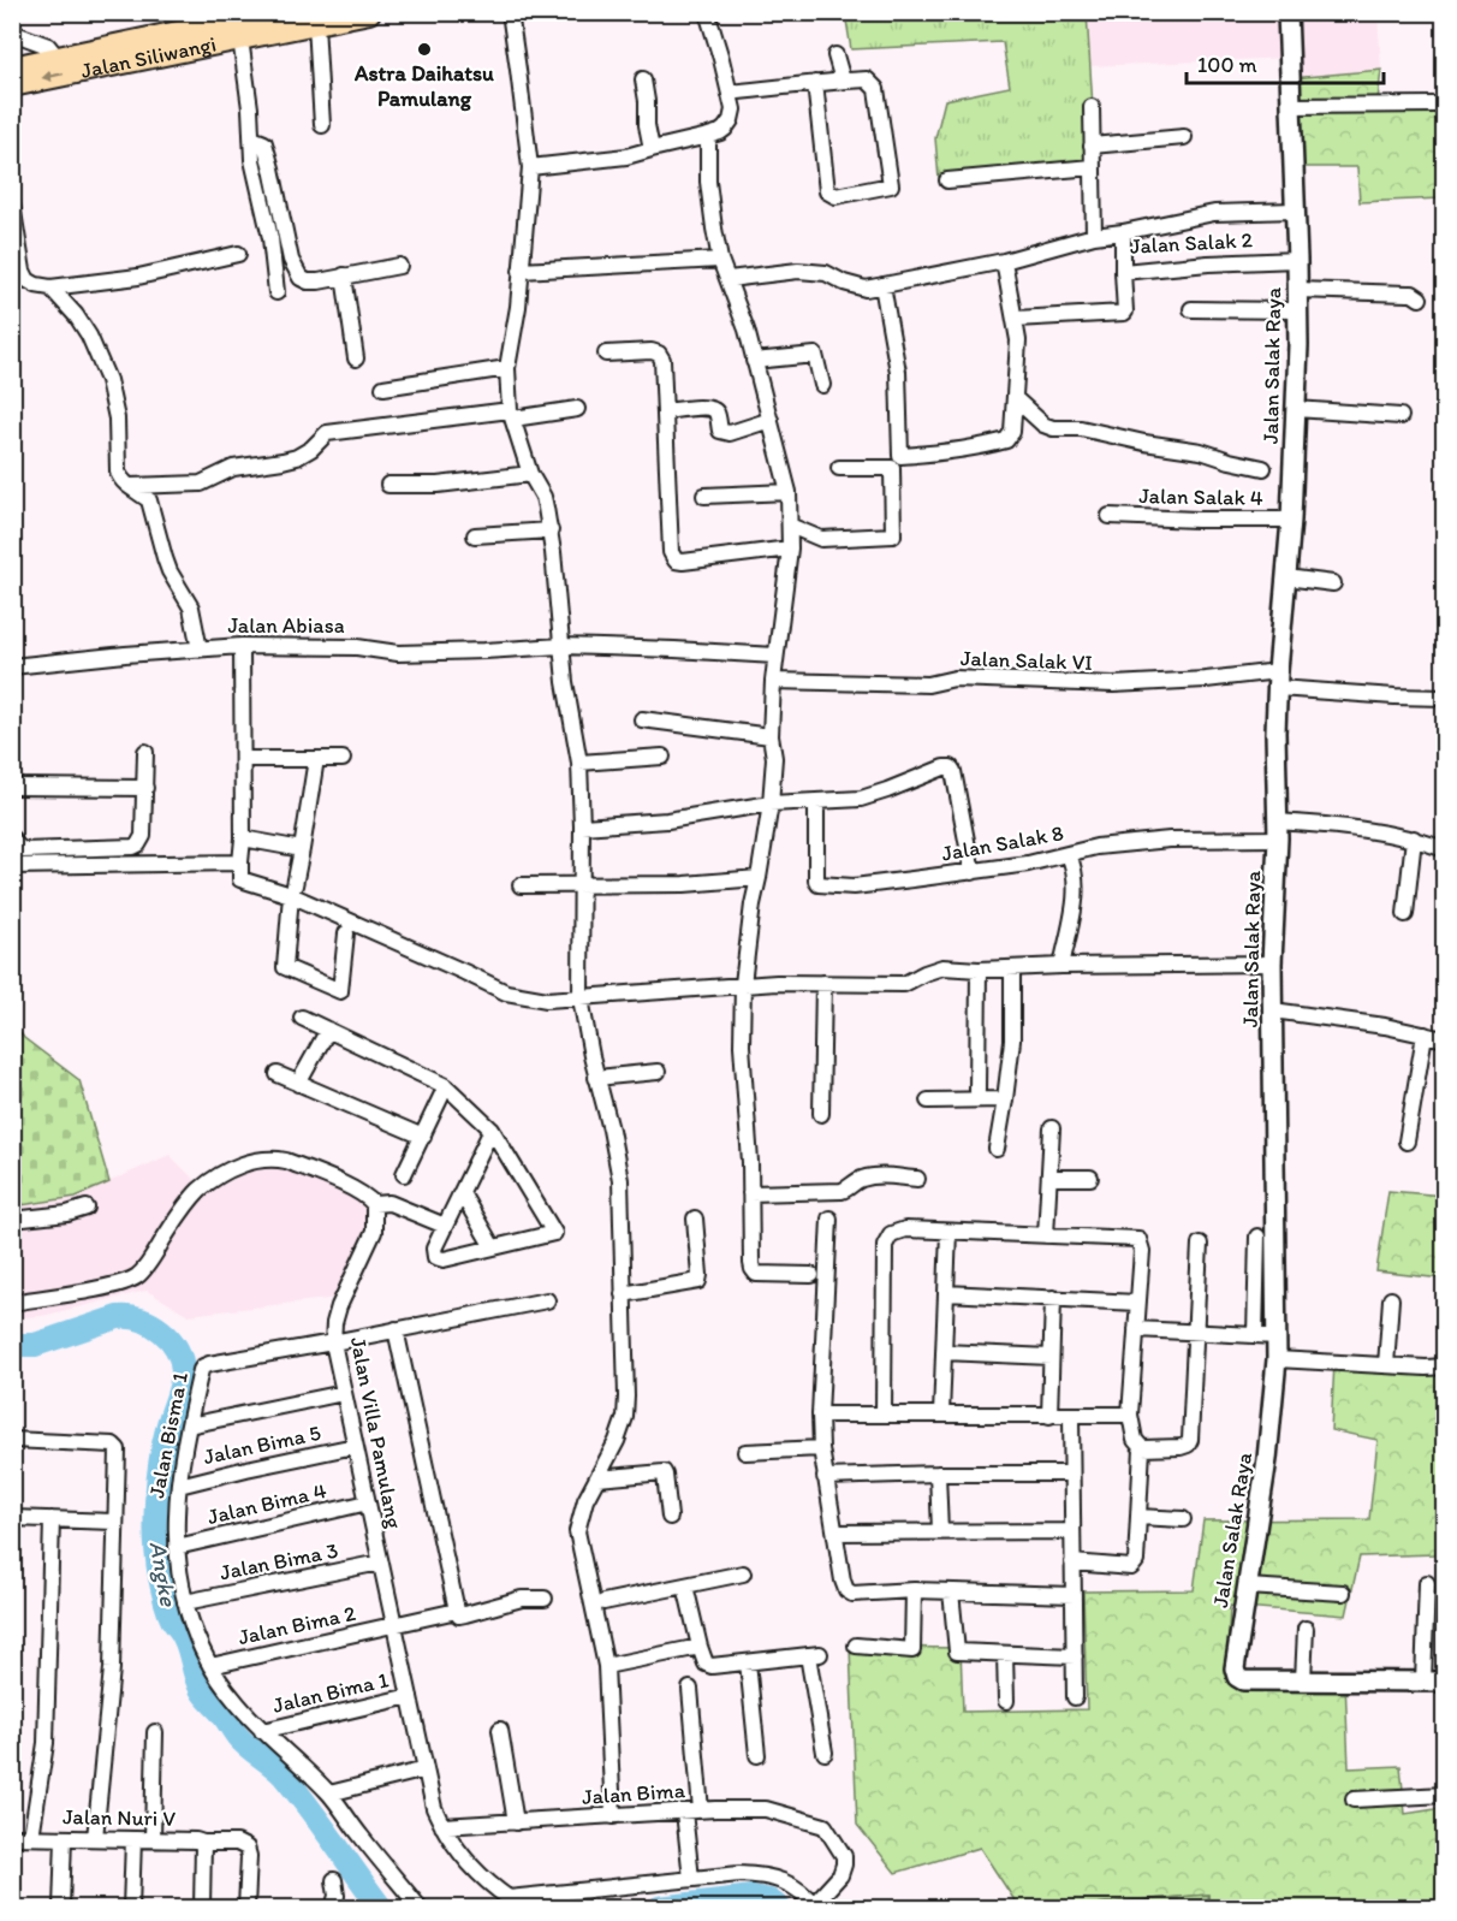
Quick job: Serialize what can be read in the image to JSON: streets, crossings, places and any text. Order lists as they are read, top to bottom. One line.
{"streets":{"main road":["Jalan Siliwangi"],"street":["Jalan Salak 2","Jalan Salak Raya","Jalan Salak 4","Jalan Abiasa","Jalan Salak VI","Jalan Salak 8","Jalan Villa Pamulang","Jalan Bisma 1","Jalan Bima 5","Jalan Bima 4","Jalan Bima 3","Jalan Bima 2","Jalan Bima 1","Jalan Bima","Jalan Nuri V"]},"crossings":[["Jalan Salak 2","Jalan Salak Raya"],["Jalan Salak Raya","Jalan Salak 4"],["Jalan Salak Raya","Jalan Salak VI"],["Jalan Salak Raya","Jalan Salak 8"],["Jalan Villa Pamulang","Jalan Bisma 1"],["Jalan Villa Pamulang","Jalan Bima 5"],["Jalan Villa Pamulang","Jalan Bima 4"],["Jalan Villa Pamulang","Jalan Bima 3"],["Jalan Villa Pamulang","Jalan Bima 2"],["Jalan Villa Pamulang","Jalan Bima 1"],["Jalan Villa Pamulang","Jalan Bima"],["Jalan Bisma 1","Jalan Bima 5"],["Jalan Bisma 1","Jalan Bima 4"],["Jalan Bisma 1","Jalan Bima 3"],["Jalan Bisma 1","Jalan Bima 2"],["Jalan Bisma 1","Jalan Bima 1"]],"water":["Angke"],"places":["Astra Daihatsu Pamulang"],"scale_bar":"100 m"}
